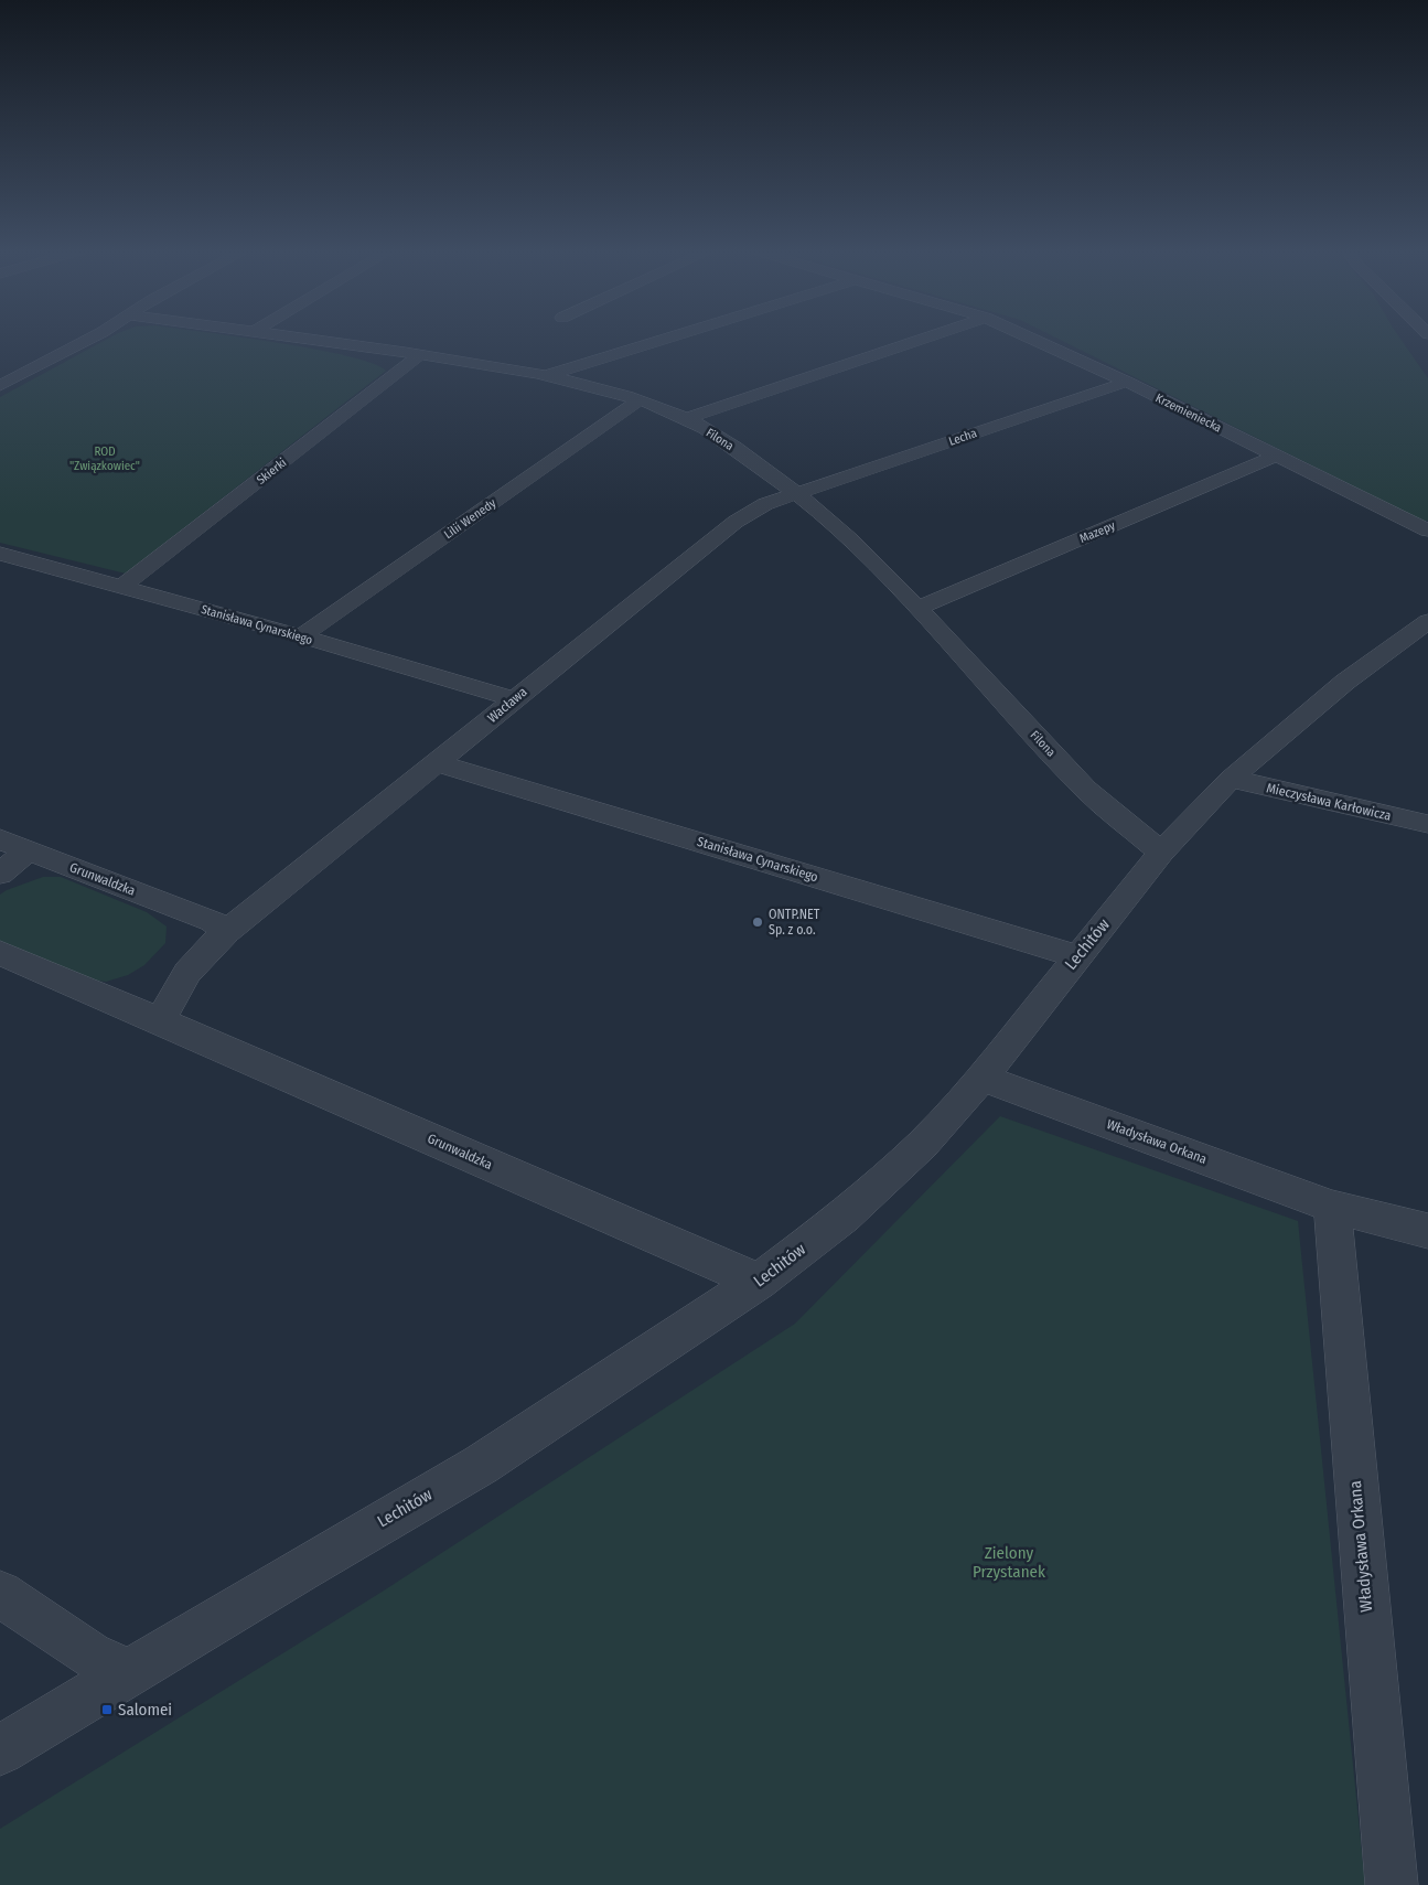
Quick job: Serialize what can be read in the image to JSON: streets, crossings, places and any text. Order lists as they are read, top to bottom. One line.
{"streets":{"street":["Krzemieniecka","Lecha","Filona","Skierki","Lilii Wenedy","Mazepy","Stanisława Cynarskiego","Wacława","Mieczysława Karłowicza","Grunwaldzka","Lechitów","Władysława Orkana"]},"crossings":[["Krzemieniecka","Lecha"],["Krzemieniecka","Mazepy"],["Lecha","Filona"],["Lecha","Wacława"],["Filona","Skierki"],["Filona","Lilii Wenedy"],["Filona","Mazepy"],["Filona","Wacława"],["Filona","Lechitów"],["Skierki","Stanisława Cynarskiego"],["Lilii Wenedy","Stanisława Cynarskiego"],["Stanisława Cynarskiego","Wacława"],["Stanisława Cynarskiego","Lechitów"],["Wacława","Grunwaldzka"],["Mieczysława Karłowicza","Lechitów"],["Grunwaldzka","Lechitów"],["Lechitów","Władysława Orkana"]],"parks":["ROD \"Związkowiec\"","Zielony Przystanek"],"places":{"other":["ONTP.NET Sp. z o.o."],"transit":["Salomei"]}}
